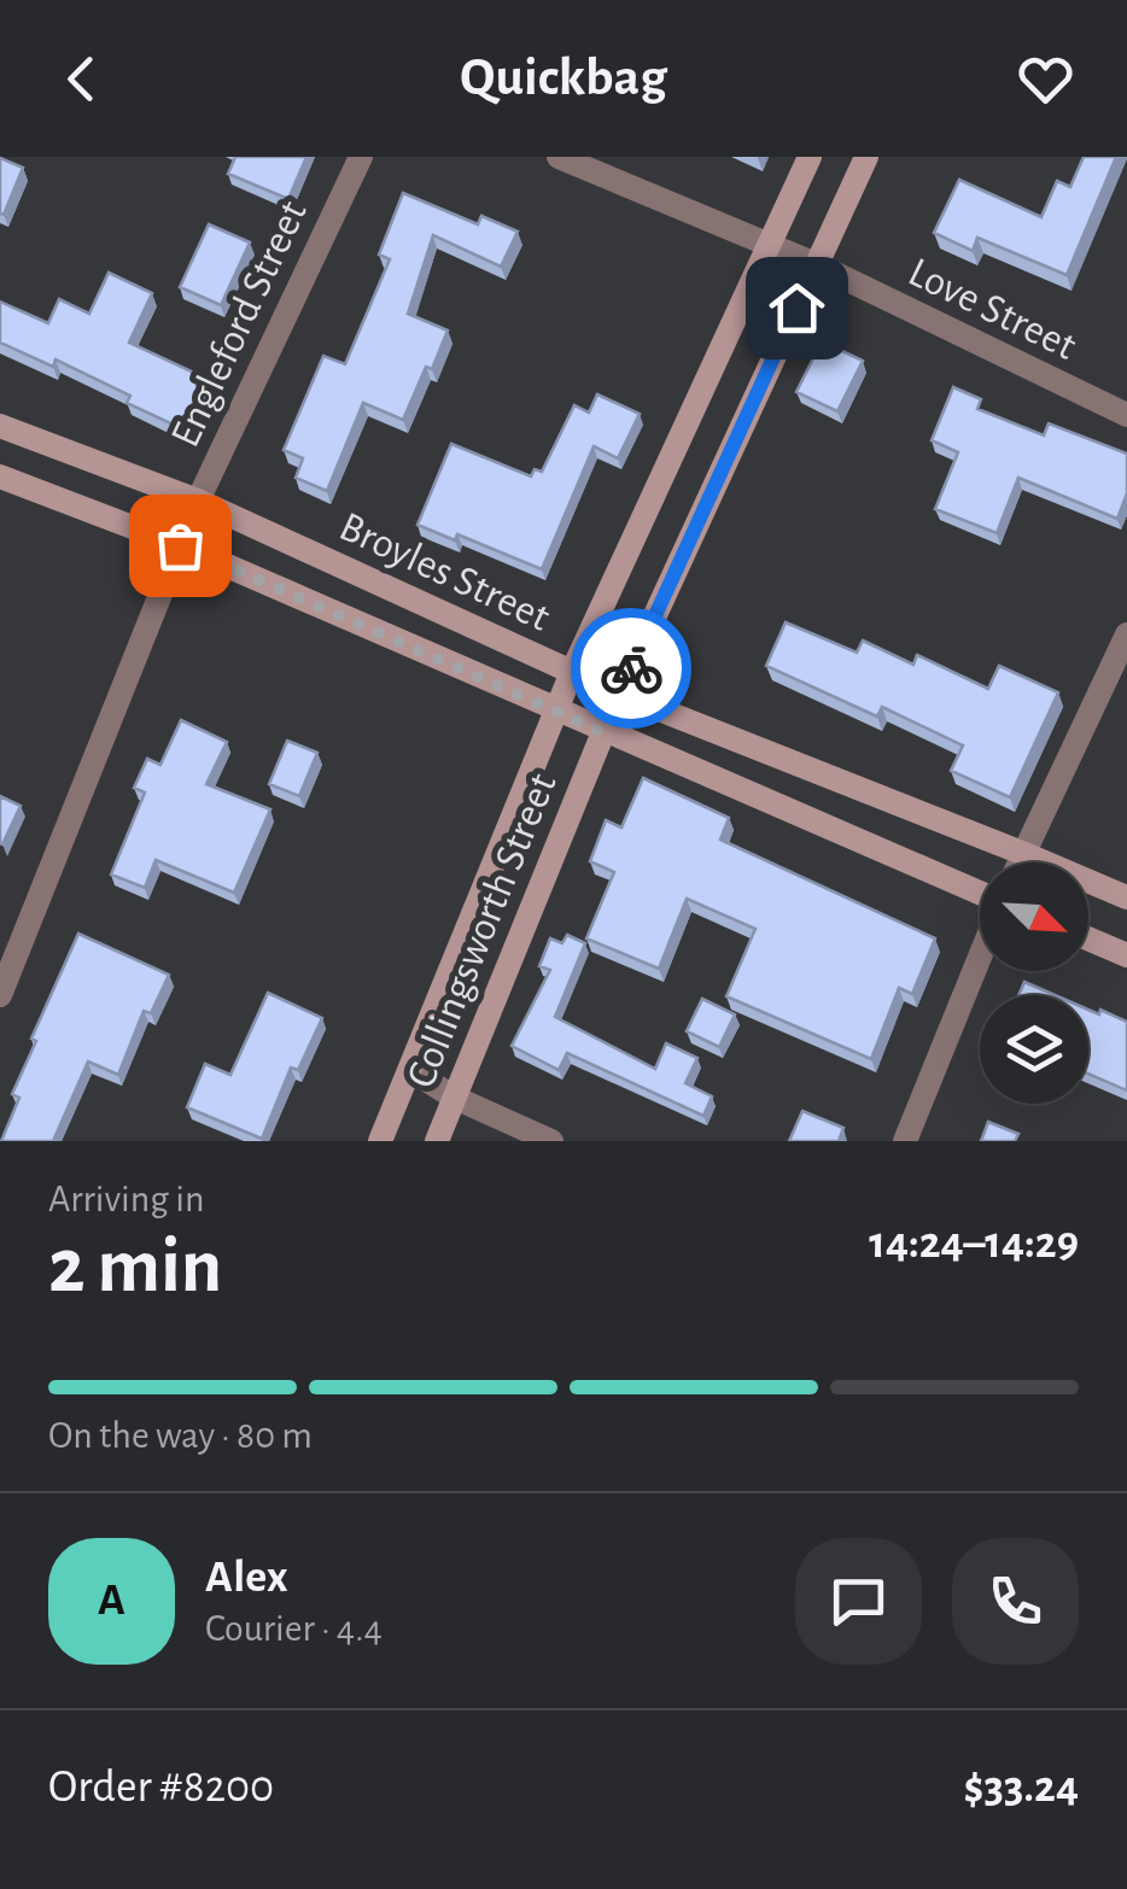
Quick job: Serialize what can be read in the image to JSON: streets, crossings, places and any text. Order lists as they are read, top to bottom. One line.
{"streets":{"main road":["Broyles Street","Collingsworth Street"],"street":["Love Street","Engleford Street"]},"crossings":[["Love Street","Collingsworth Street"],["Engleford Street","Broyles Street"],["Broyles Street","Collingsworth Street"]],"north":"bottom right","page":{"header":"Quickbag","heading":["2 min","Arriving in","14:24–14:29"],"panel":["Alex","Courier · 4.4","Order #8200","$33.24"],"bar":"On the way · 80 m","round":"A"}}
